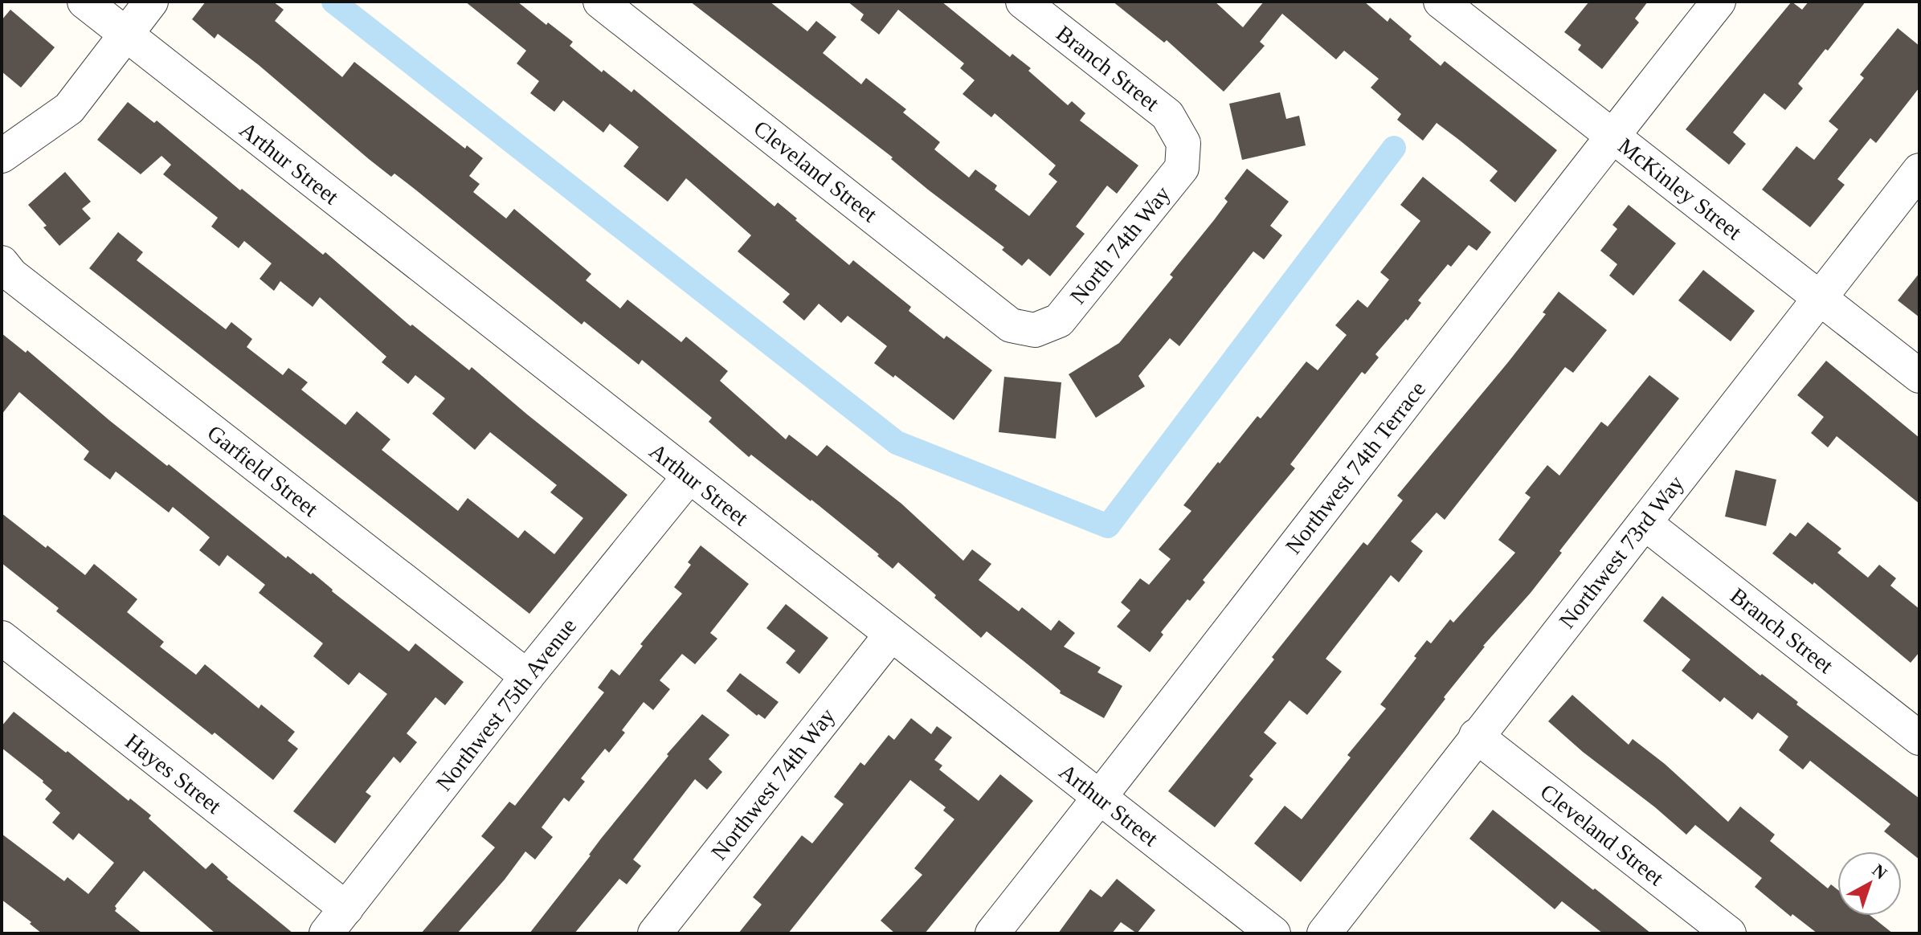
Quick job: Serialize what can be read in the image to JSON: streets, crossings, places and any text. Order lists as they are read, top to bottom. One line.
{"streets":{"street":["Branch Street","Arthur Street","Cleveland Street","McKinley Street","North 74th Way","Northwest 74th Terrace","Garfield Street","Northwest 73rd Way","Northwest 75th Avenue","Hayes Street","Northwest 74th Way"]},"crossings":[["Branch Street","North 74th Way"],["Branch Street","Northwest 73rd Way"],["Arthur Street","Northwest 74th Terrace"],["Arthur Street","Northwest 75th Avenue"],["Arthur Street","Northwest 74th Way"],["Cleveland Street","North 74th Way"],["Cleveland Street","Northwest 73rd Way"],["McKinley Street","Northwest 74th Terrace"],["McKinley Street","Northwest 73rd Way"],["Garfield Street","Northwest 75th Avenue"],["Northwest 75th Avenue","Hayes Street"]],"north":"top right"}
